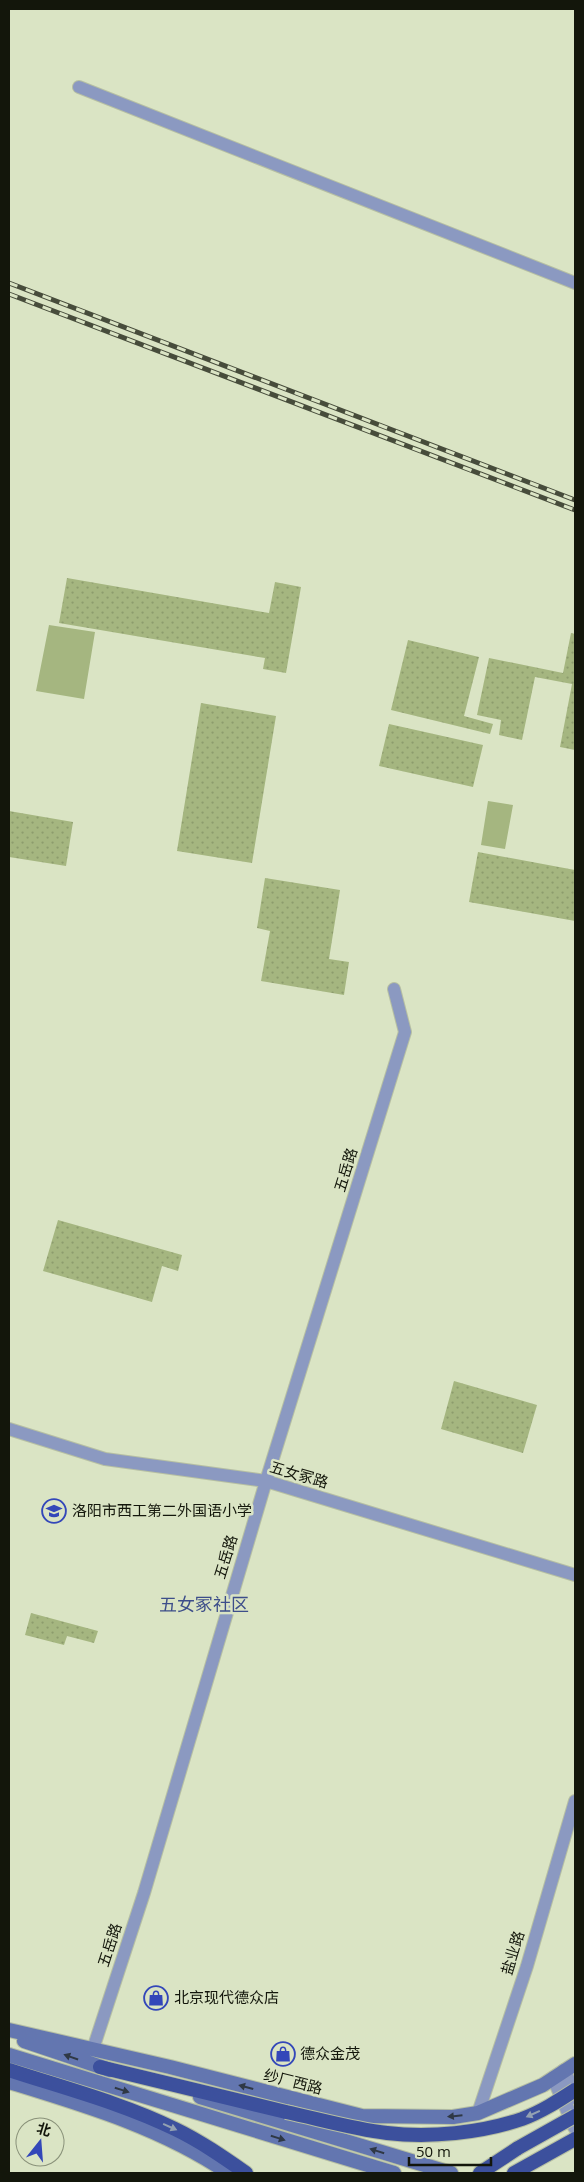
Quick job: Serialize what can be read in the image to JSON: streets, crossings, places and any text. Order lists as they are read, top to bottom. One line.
{"streets":{"main road":["纱厂西路"],"street":["五岳路","五女冢路","盐业路"]},"crossings":[["五岳路","五女冢路"],["五岳路","纱厂西路"],["盐业路","纱厂西路"]],"districts":["五女冢社区"],"places":{"school or university":["洛阳市西工第二外国语小学"],"shop":["北京现代德众店","德众金茂"]},"scale_bar":"50 m","north":"top"}
